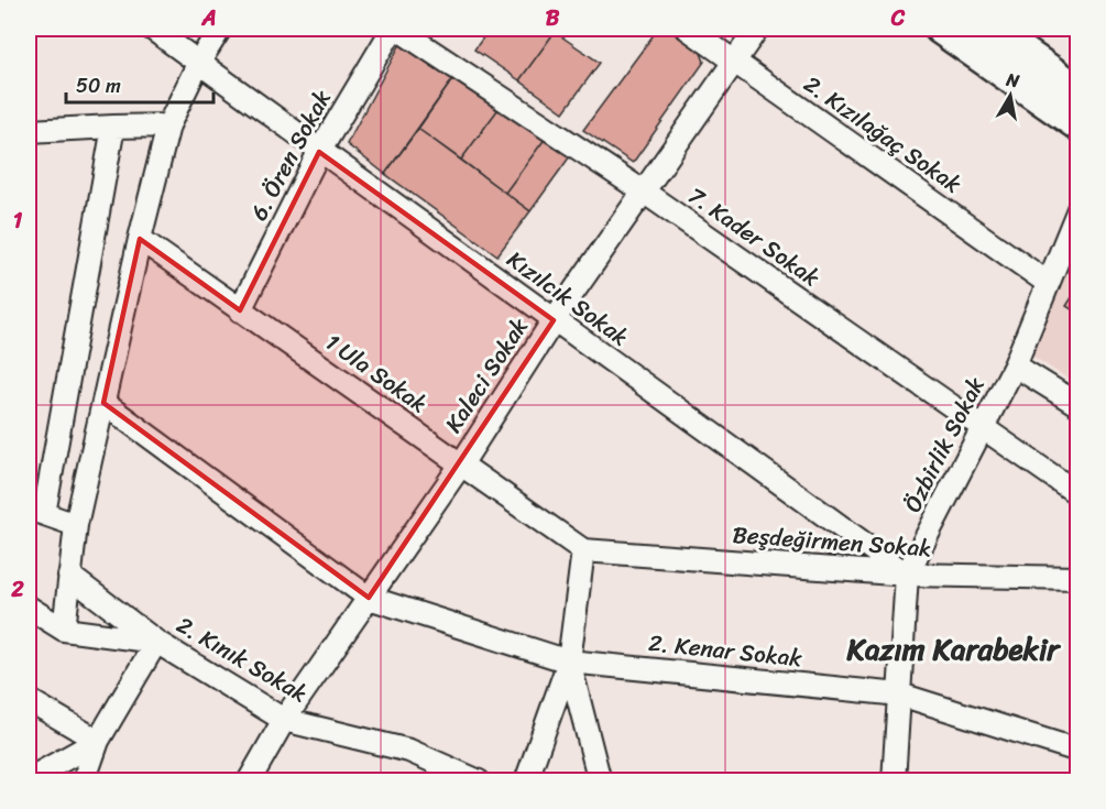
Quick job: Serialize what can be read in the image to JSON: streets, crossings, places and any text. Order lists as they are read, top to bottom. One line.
{"streets":{"street":["2. Kızılağaç Sokak","6. Ören Sokak","7. Kader Sokak","Kızılcık Sokak","1 Ula Sokak","Kaleci Sokak","Özbirlik Sokak","Beşdeğirmen Sokak","2. Kenar Sokak","2. Kınık Sokak"]},"crossings":[["2. Kızılağaç Sokak","Kaleci Sokak"],["2. Kızılağaç Sokak","Özbirlik Sokak"],["6. Ören Sokak","7. Kader Sokak"],["6. Ören Sokak","Kızılcık Sokak"],["6. Ören Sokak","1 Ula Sokak"],["7. Kader Sokak","Kaleci Sokak"],["7. Kader Sokak","Özbirlik Sokak"],["Kızılcık Sokak","Kaleci Sokak"],["Kızılcık Sokak","Özbirlik Sokak"],["Kızılcık Sokak","Beşdeğirmen Sokak"],["1 Ula Sokak","Kaleci Sokak"],["1 Ula Sokak","Beşdeğirmen Sokak"],["Kaleci Sokak","2. Kenar Sokak"],["Kaleci Sokak","2. Kınık Sokak"],["Özbirlik Sokak","Beşdeğirmen Sokak"],["Özbirlik Sokak","2. Kenar Sokak"]],"districts":["Kazım Karabekir"],"scale_bar":"50 m","north":"top","grid":{"columns":["A","B","C"],"rows":["1","2"]}}
